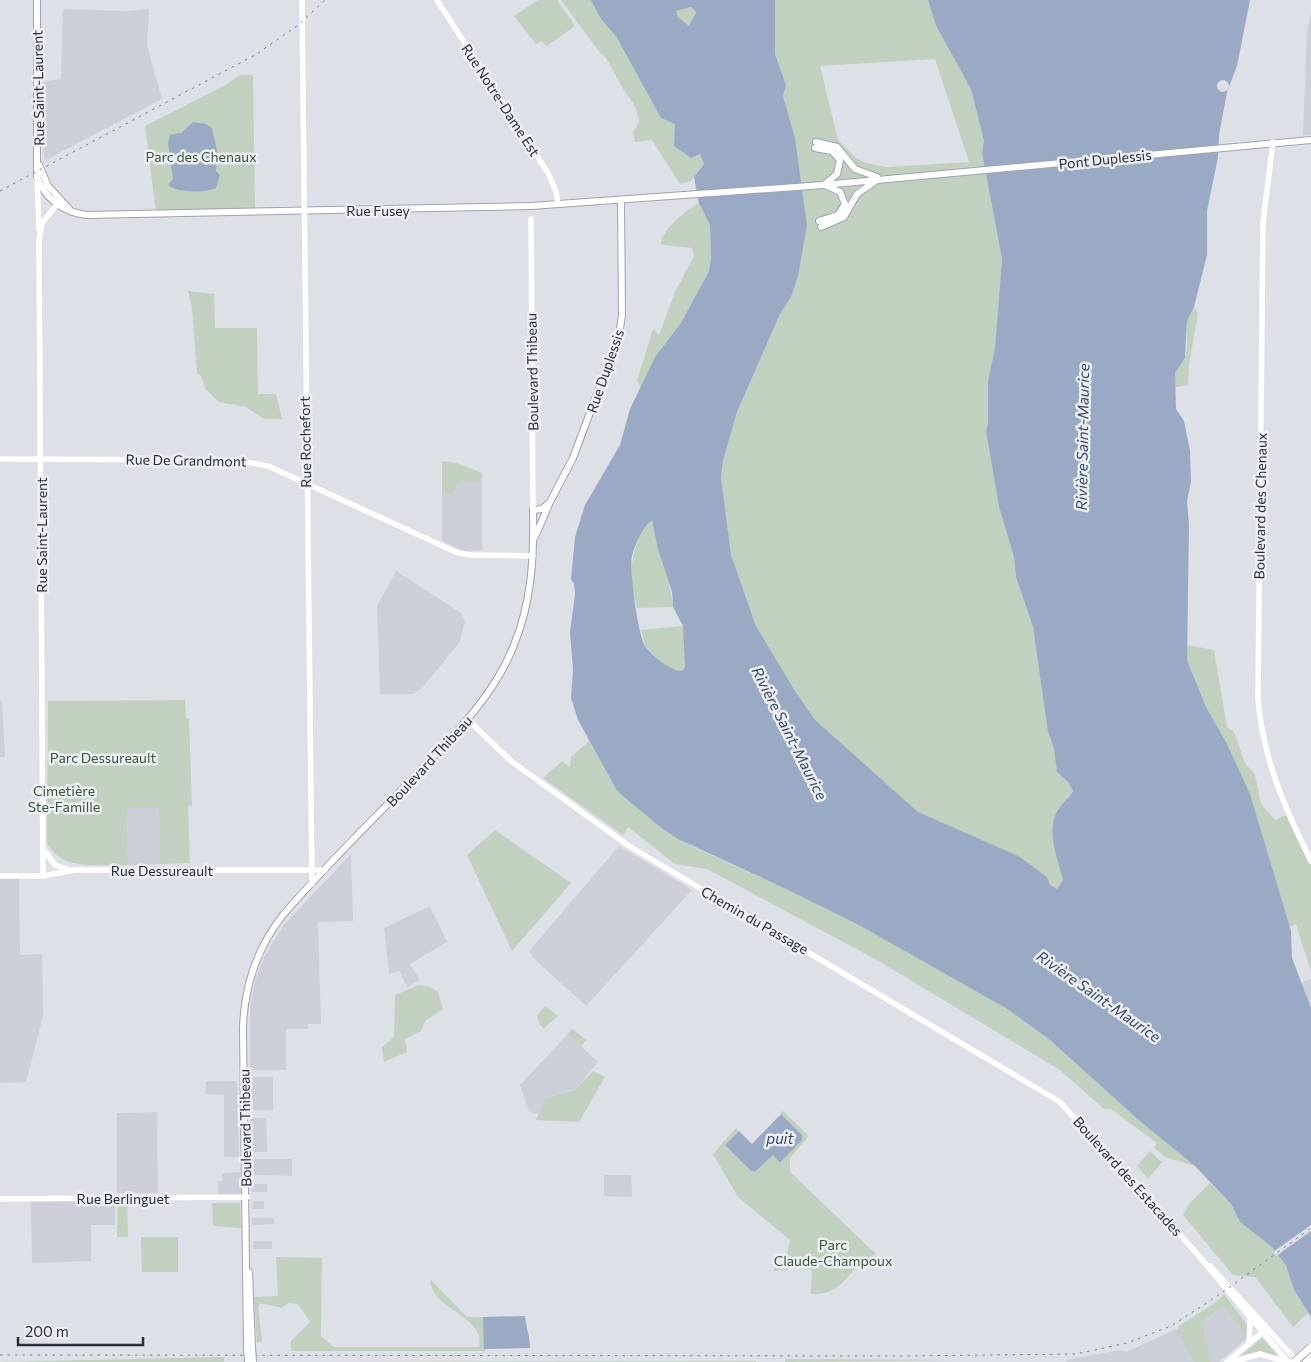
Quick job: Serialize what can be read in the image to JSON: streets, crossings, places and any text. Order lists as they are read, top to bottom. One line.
{"streets":{"main road":["Rue Saint-Laurent","Pont Duplessis","Rue Fusey","Rue Duplessis","Boulevard Thibeau"],"street":["Rue Notre-Dame Est","Rue Rochefort","Rue De Grandmont","Boulevard des Chenaux","Rue Dessureault","Chemin du Passage","Boulevard des Estacades","Rue Berlinguet"]},"crossings":[["Rue Saint-Laurent","Rue Fusey"],["Rue Saint-Laurent","Rue De Grandmont"],["Rue Saint-Laurent","Rue Dessureault"],["Rue Notre-Dame Est","Rue Fusey"],["Pont Duplessis","Rue Fusey"],["Pont Duplessis","Boulevard des Chenaux"],["Rue Fusey","Rue Duplessis"],["Rue Fusey","Rue Rochefort"],["Rue Duplessis","Boulevard Thibeau"],["Boulevard Thibeau","Rue Rochefort"],["Boulevard Thibeau","Rue De Grandmont"],["Boulevard Thibeau","Rue Dessureault"],["Boulevard Thibeau","Chemin du Passage"],["Boulevard Thibeau","Rue Berlinguet"],["Rue Rochefort","Rue De Grandmont"],["Rue Rochefort","Rue Dessureault"],["Chemin du Passage","Boulevard des Estacades"]],"water":["Rivière Saint-Maurice","puit"],"parks":["Parc des Chenaux","Parc Dessureault","Cimetière Ste-Famille","Parc Claude-Champoux"],"scale_bar":"200 m"}
